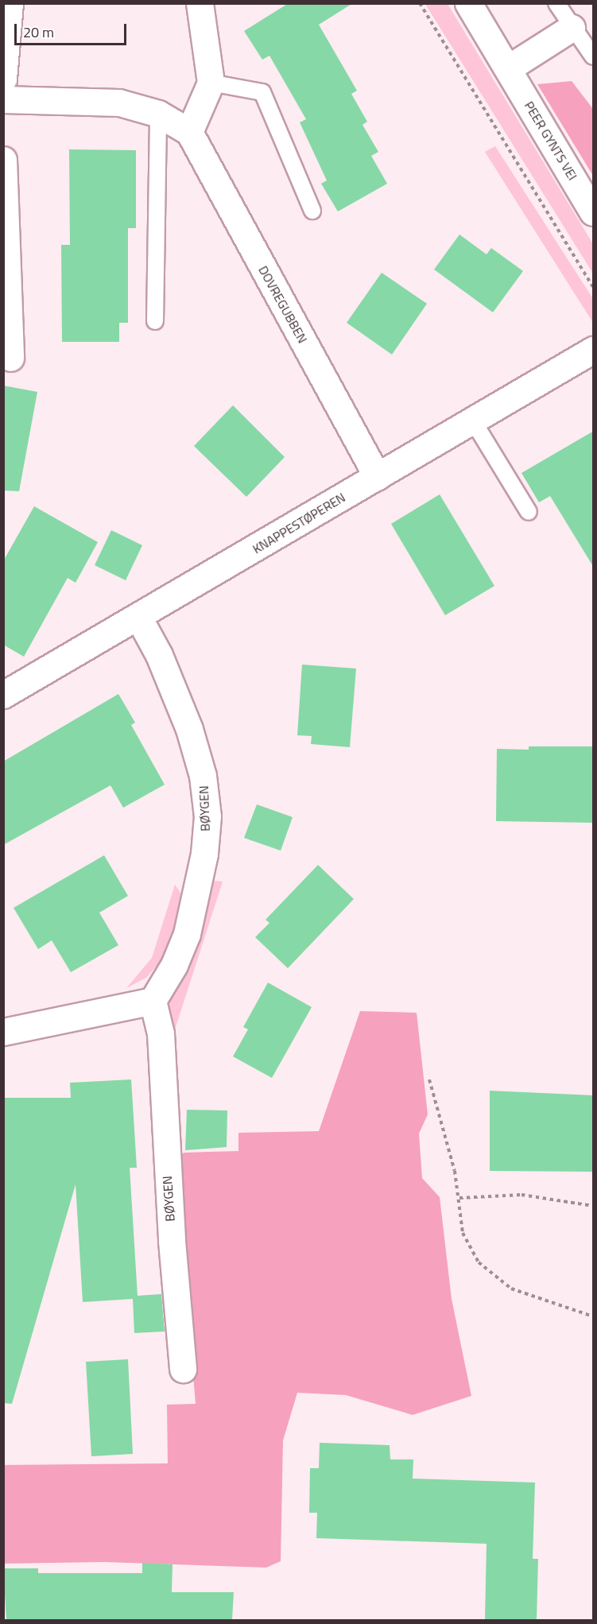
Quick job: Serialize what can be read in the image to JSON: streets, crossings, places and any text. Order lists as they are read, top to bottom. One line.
{"streets":{"street":["PEER GYNTS VEI","DOVREGUBBEN","KNAPPESTØPEREN","BØYGEN"]},"crossings":[["DOVREGUBBEN","KNAPPESTØPEREN"],["KNAPPESTØPEREN","BØYGEN"]],"scale_bar":"20 m"}
